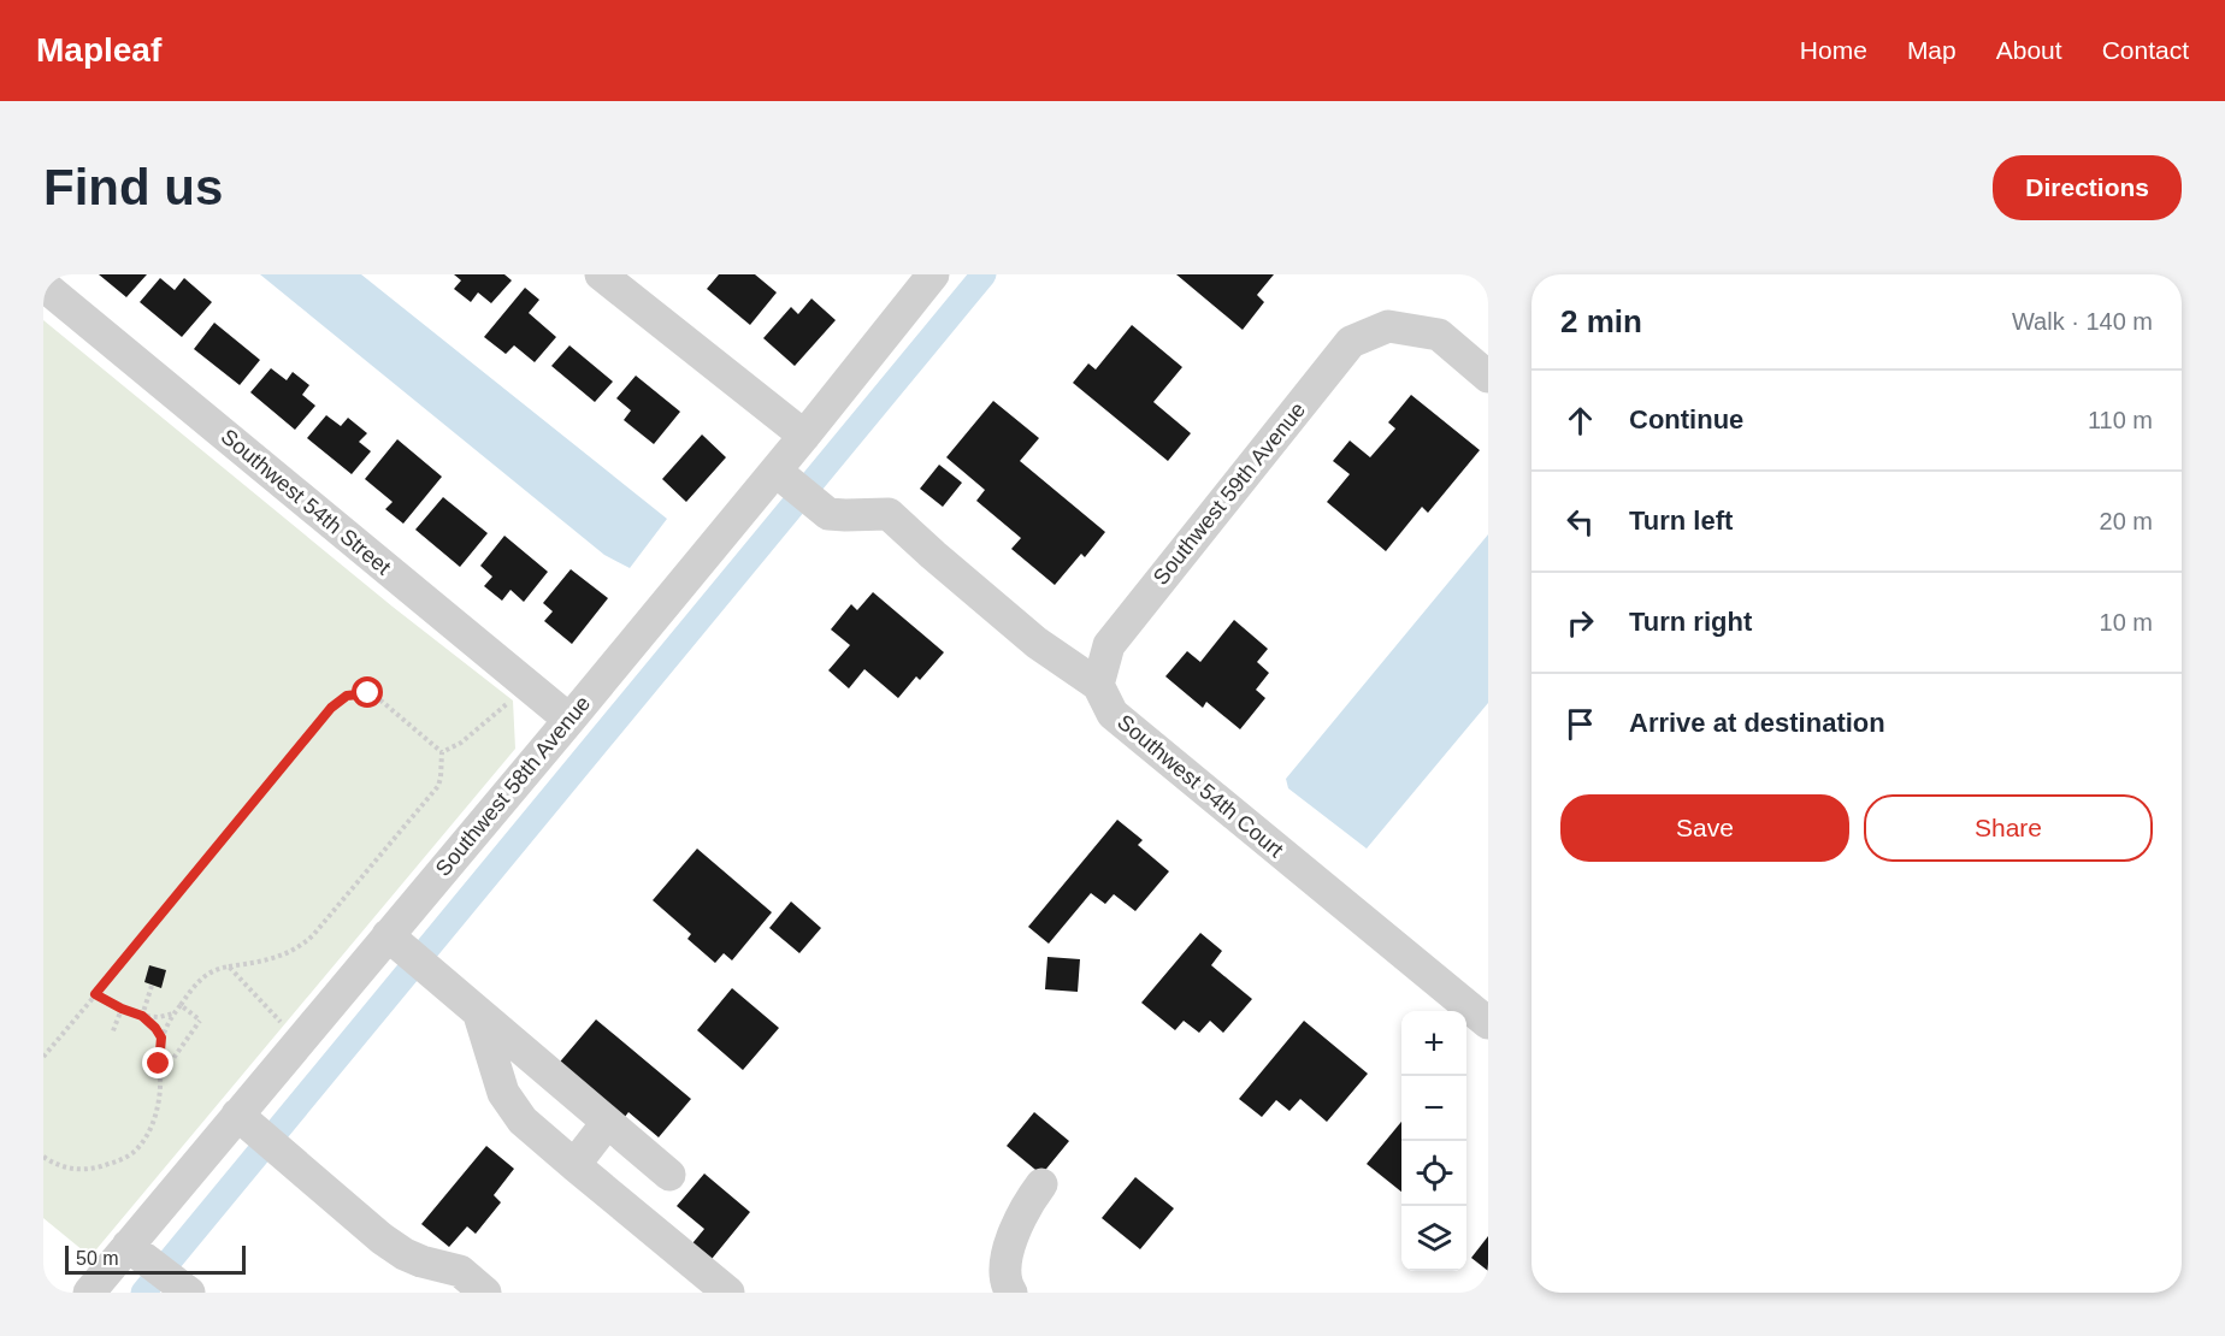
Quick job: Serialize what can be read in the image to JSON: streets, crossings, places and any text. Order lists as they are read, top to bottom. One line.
{"streets":{"street":["Southwest 59th Avenue","Southwest 54th Street","Southwest 58th Avenue","Southwest 54th Court"]},"crossings":[["Southwest 59th Avenue","Southwest 54th Court"],["Southwest 54th Street","Southwest 58th Avenue"],["Southwest 58th Avenue","Southwest 54th Court"]],"scale_bar":"50 m","page":{"header":"Mapleaf","nav":["Home","Map","About","Contact"],"buttons":["Directions",["Save","Share"]],"title":"Find us","heading":["2 min","Walk · 140 m"],"list":[["Continue","110 m"],["Turn left","20 m"],["Turn right","10 m"],"Arrive at destination"],"map_buttons":["+","−"],"scale":"50 m"}}
